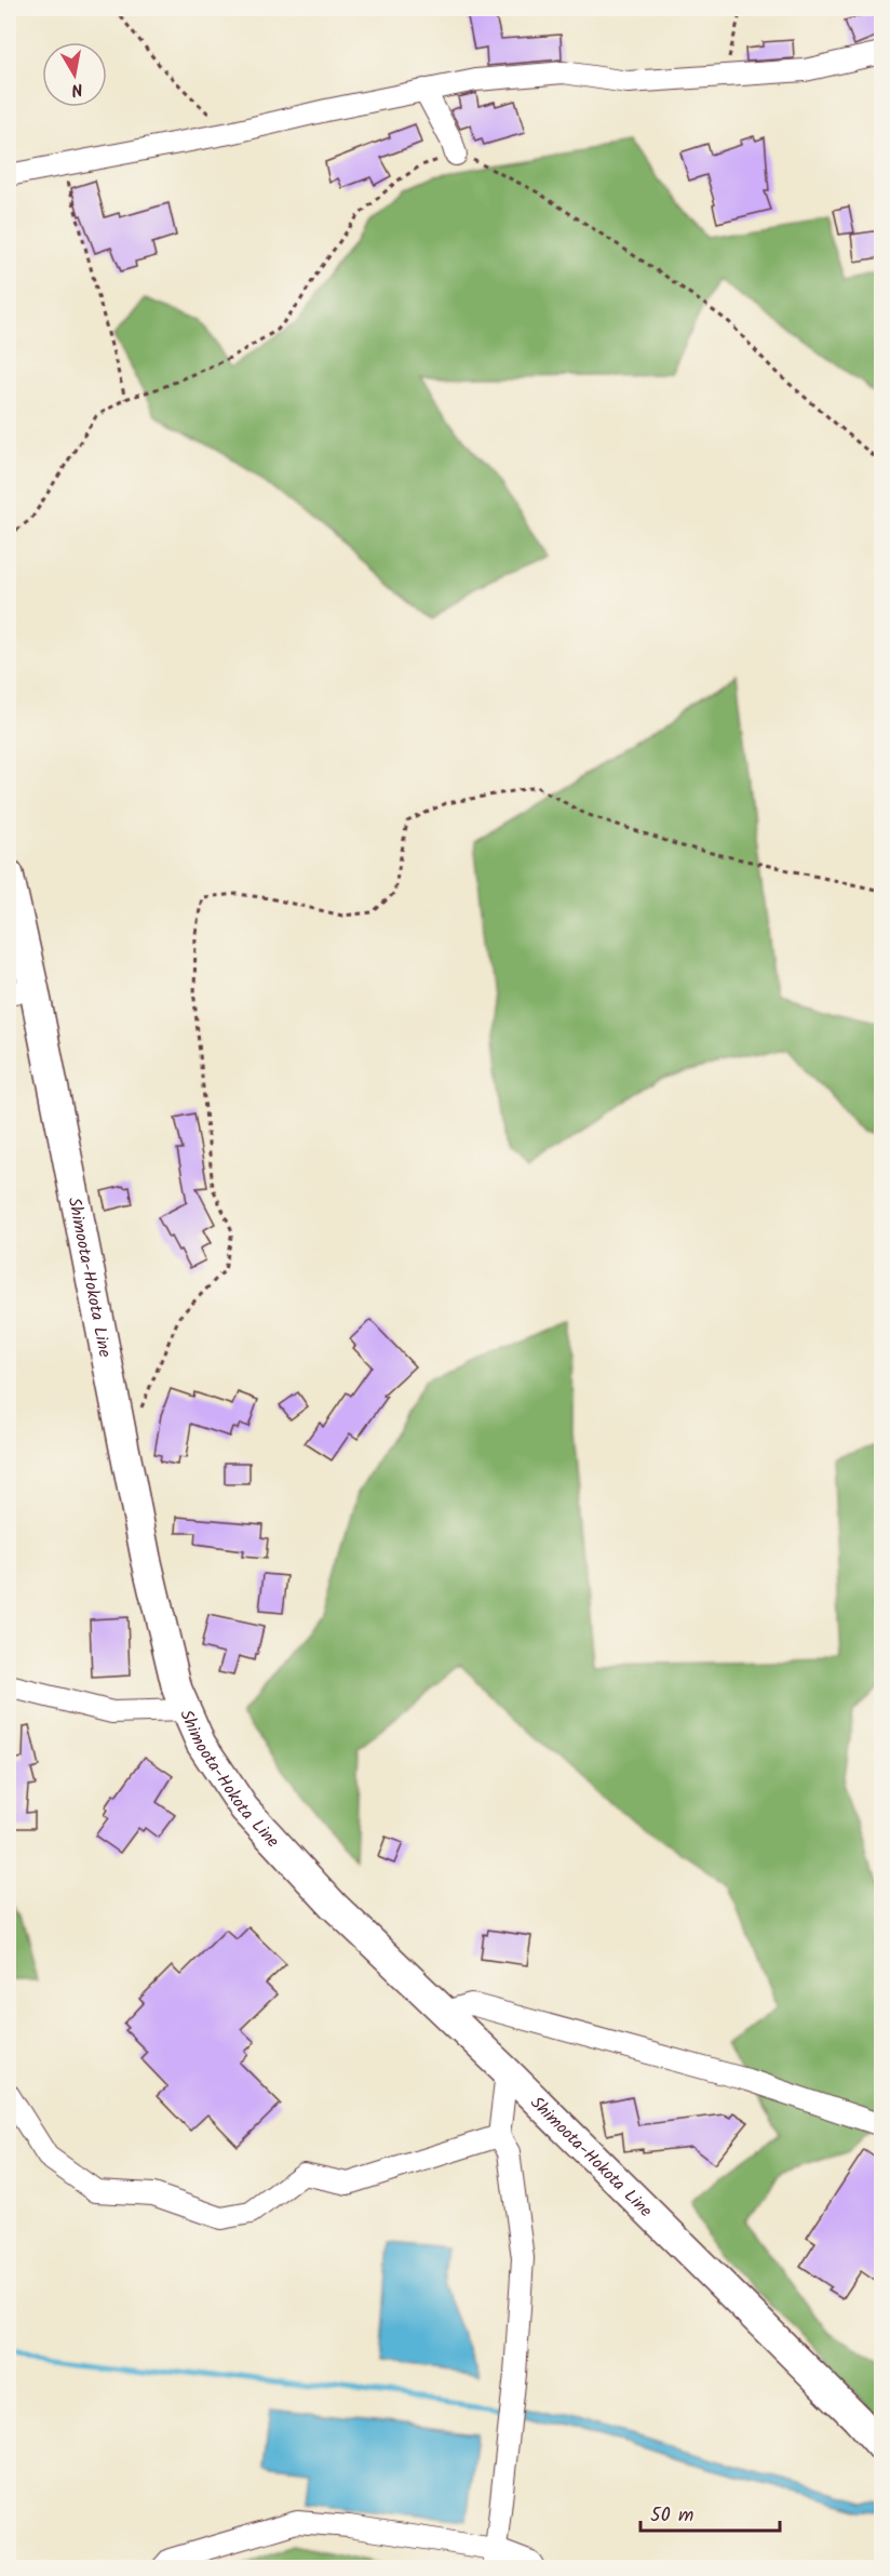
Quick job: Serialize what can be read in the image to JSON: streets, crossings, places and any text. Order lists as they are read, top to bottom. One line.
{"streets":{"main road":["Shimoota-Hokota Line"]},"scale_bar":"50 m","north":"bottom"}
